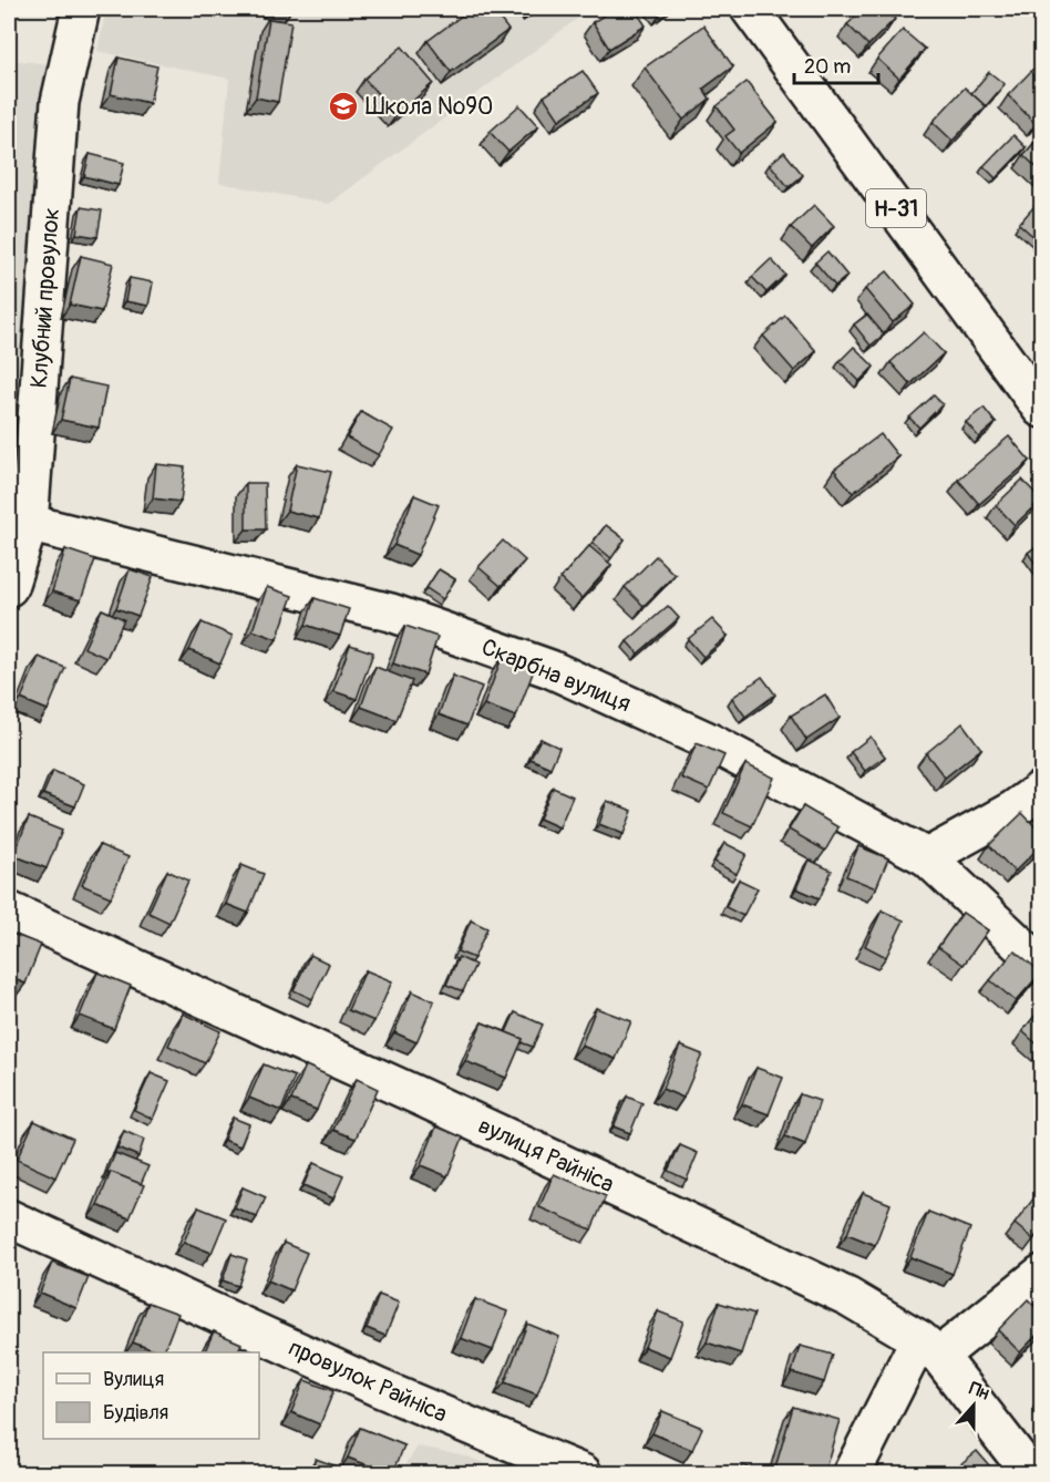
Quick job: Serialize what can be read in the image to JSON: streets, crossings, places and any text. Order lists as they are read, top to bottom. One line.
{"streets":{"street":["Н-31","Клубний провулок","Скарбна вулиця","вулиця Райніса","провулок Райніса"]},"crossings":[["Клубний провулок","Скарбна вулиця"]],"places":{"school or university":["Школа №90"]},"legend":["Вулиця","Будівля"],"scale_bar":"20 m","north":"top"}
